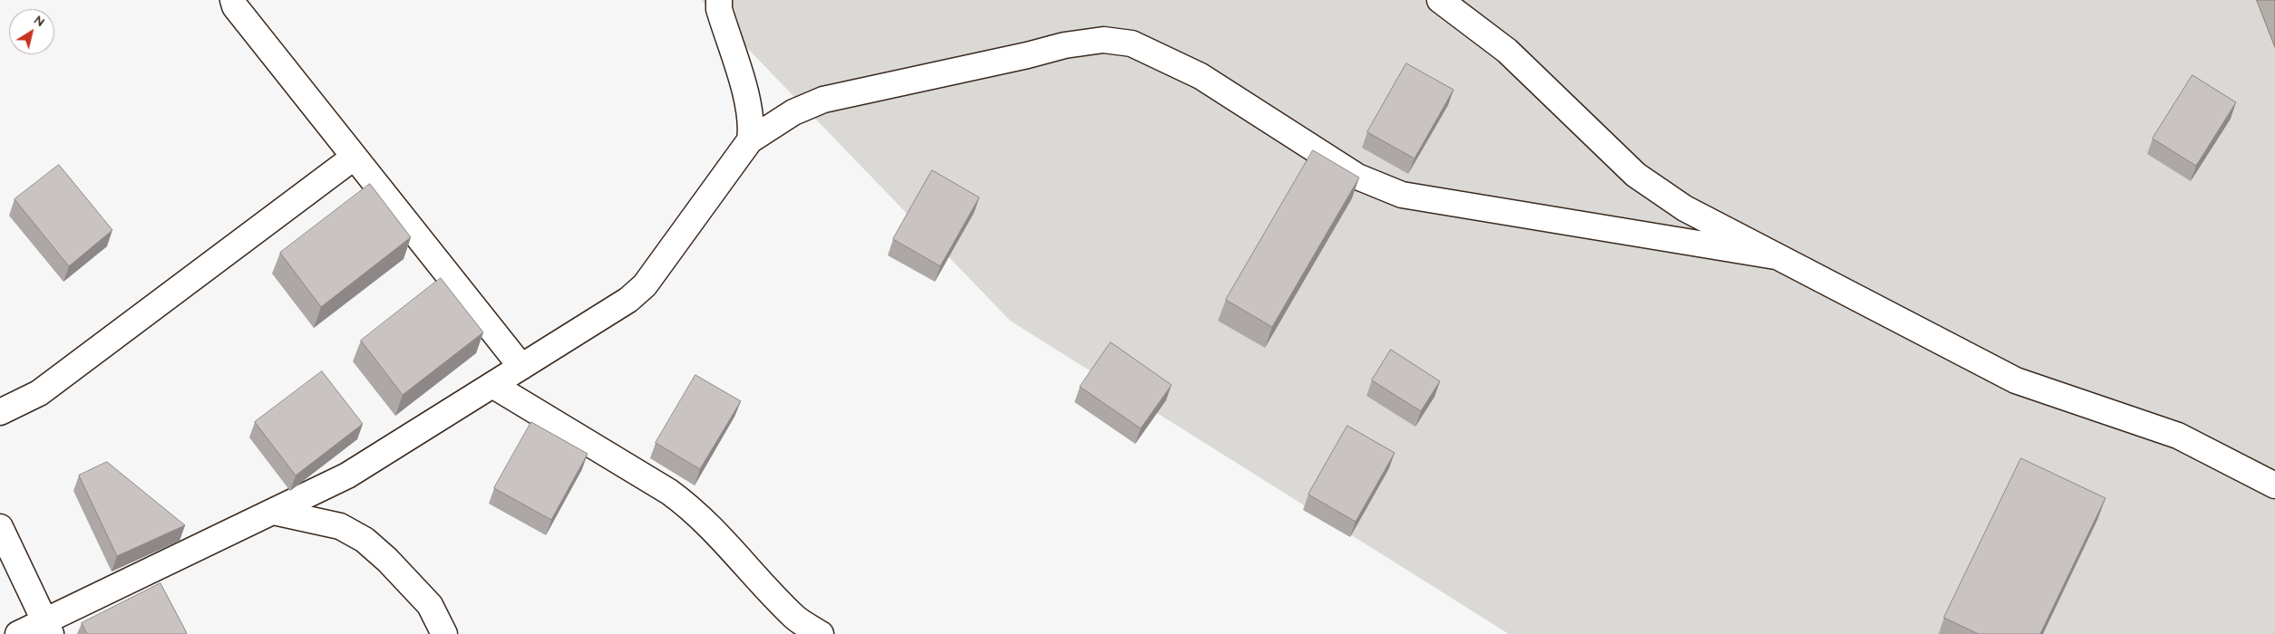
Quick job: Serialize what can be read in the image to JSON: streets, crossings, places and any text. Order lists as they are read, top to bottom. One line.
{"north":"top right"}
